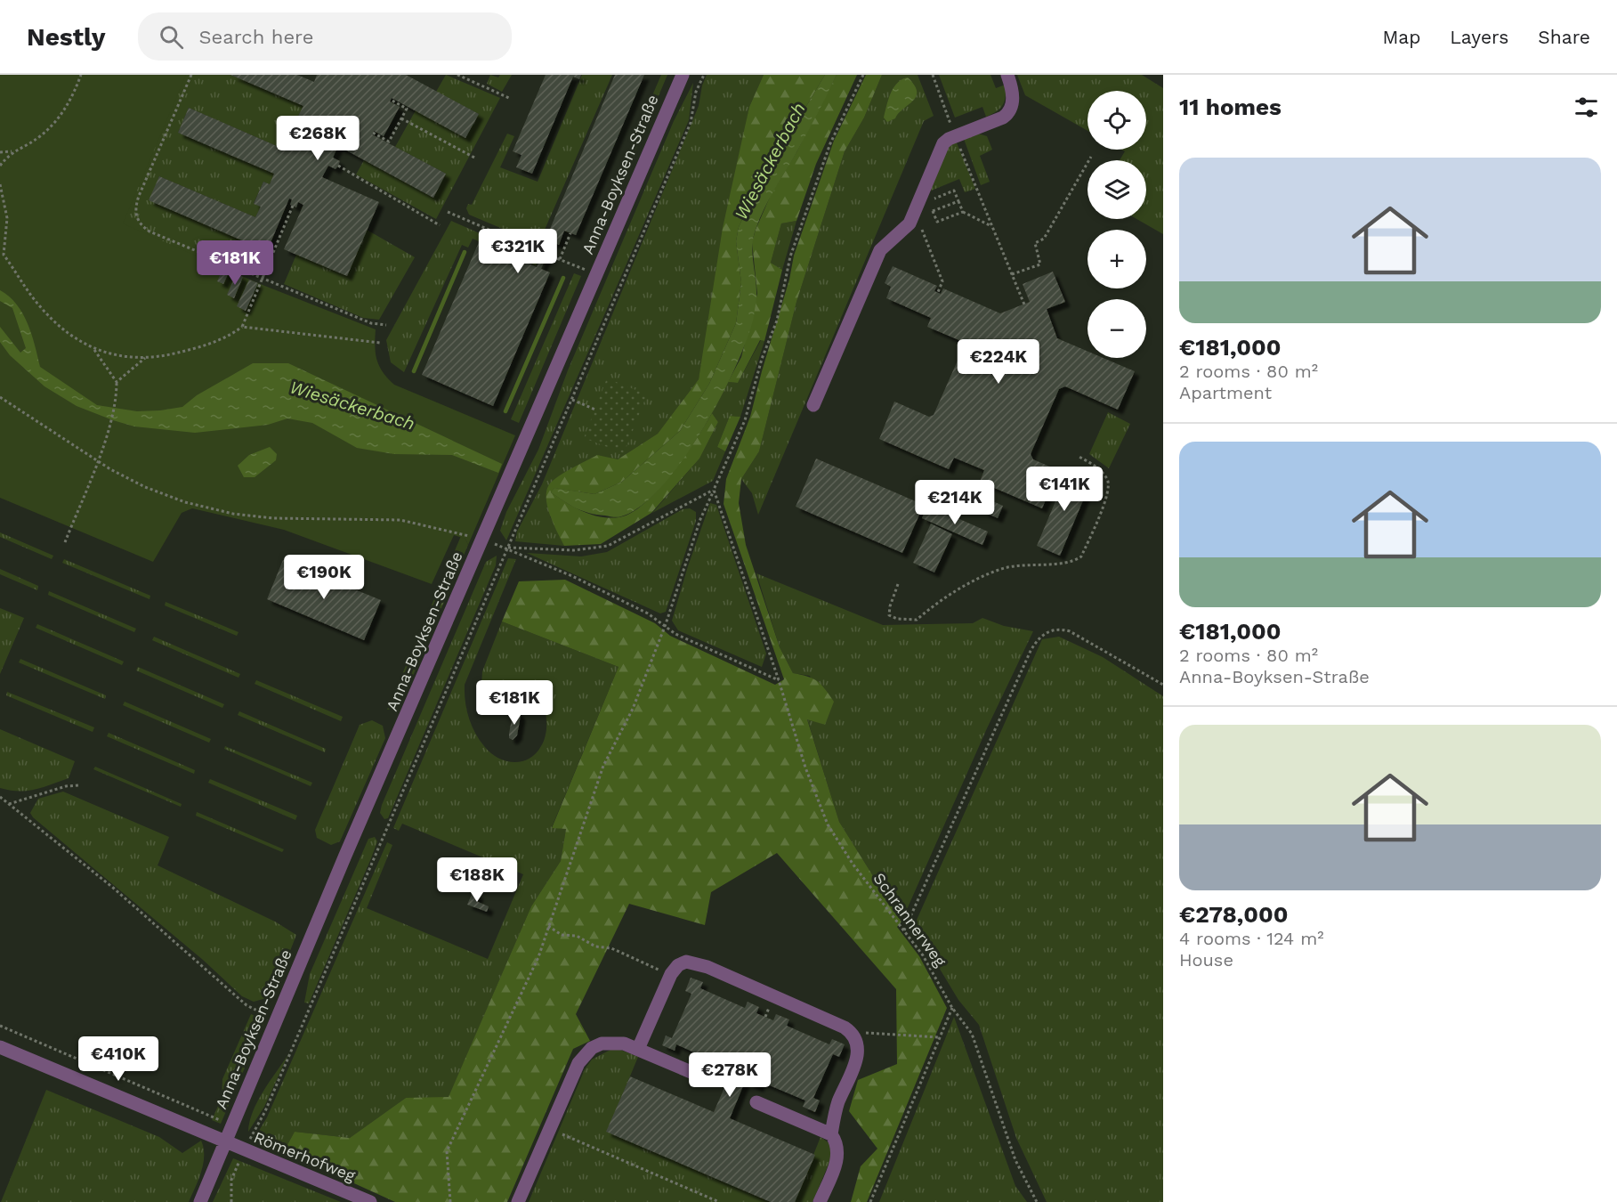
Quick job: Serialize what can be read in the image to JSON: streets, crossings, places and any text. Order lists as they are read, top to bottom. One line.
{"streets":{"street":["Anna-Boyksen-Straße","Römerhofweg"],"path":["Schrannerweg"]},"crossings":[["Anna-Boyksen-Straße","Römerhofweg"]],"water":["Wiesäckerbach"],"page":{"header":"Nestly","search":"Search here","nav":["Map","Layers","Share"],"heading":"11 homes","map_buttons":["+","−"],"price":["€268K","€321K","€181K","€224K","€141K","€214K","€190K","€181K","€188K","€410K","€278K"],"list":[{"name":"€181,000","note":"2 rooms · 80 m² · Apartment"},{"name":"€181,000","note":"2 rooms · 80 m² · Anna-Boyksen-Straße"},{"name":"€278,000","note":"4 rooms · 124 m² · House"}]}}
